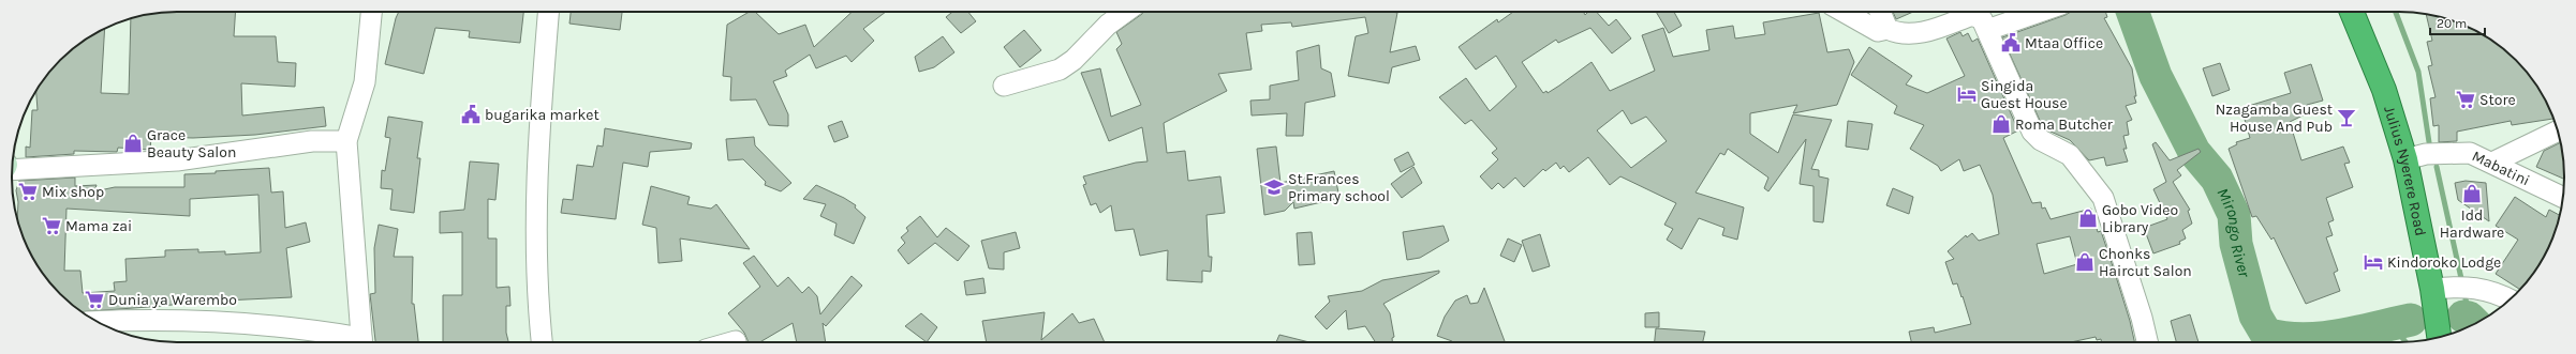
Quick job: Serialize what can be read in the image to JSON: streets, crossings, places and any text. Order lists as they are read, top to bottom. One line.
{"streets":{"highway":["Julius Nyerere Road"],"street":["Mabatini"]},"crossings":[["Mabatini","Julius Nyerere Road"]],"water":["Mirongo River"],"places":{"public building":["Mtaa Office","bugarika market"],"hotel":["Singida Guest House","Kindoroko Lodge"],"supermarket":["Store","Mix shop","Mama zai","Dunia ya Warembo"],"bar":["Nzagamba Guest House And Pub"],"shop":["Roma Butcher","Grace Beauty Salon","Idd Hardware","Gobo Video Library","Chonks Haircut Salon"],"school or university":["St.Frances Primary school"]},"scale_bar":"20 m"}
